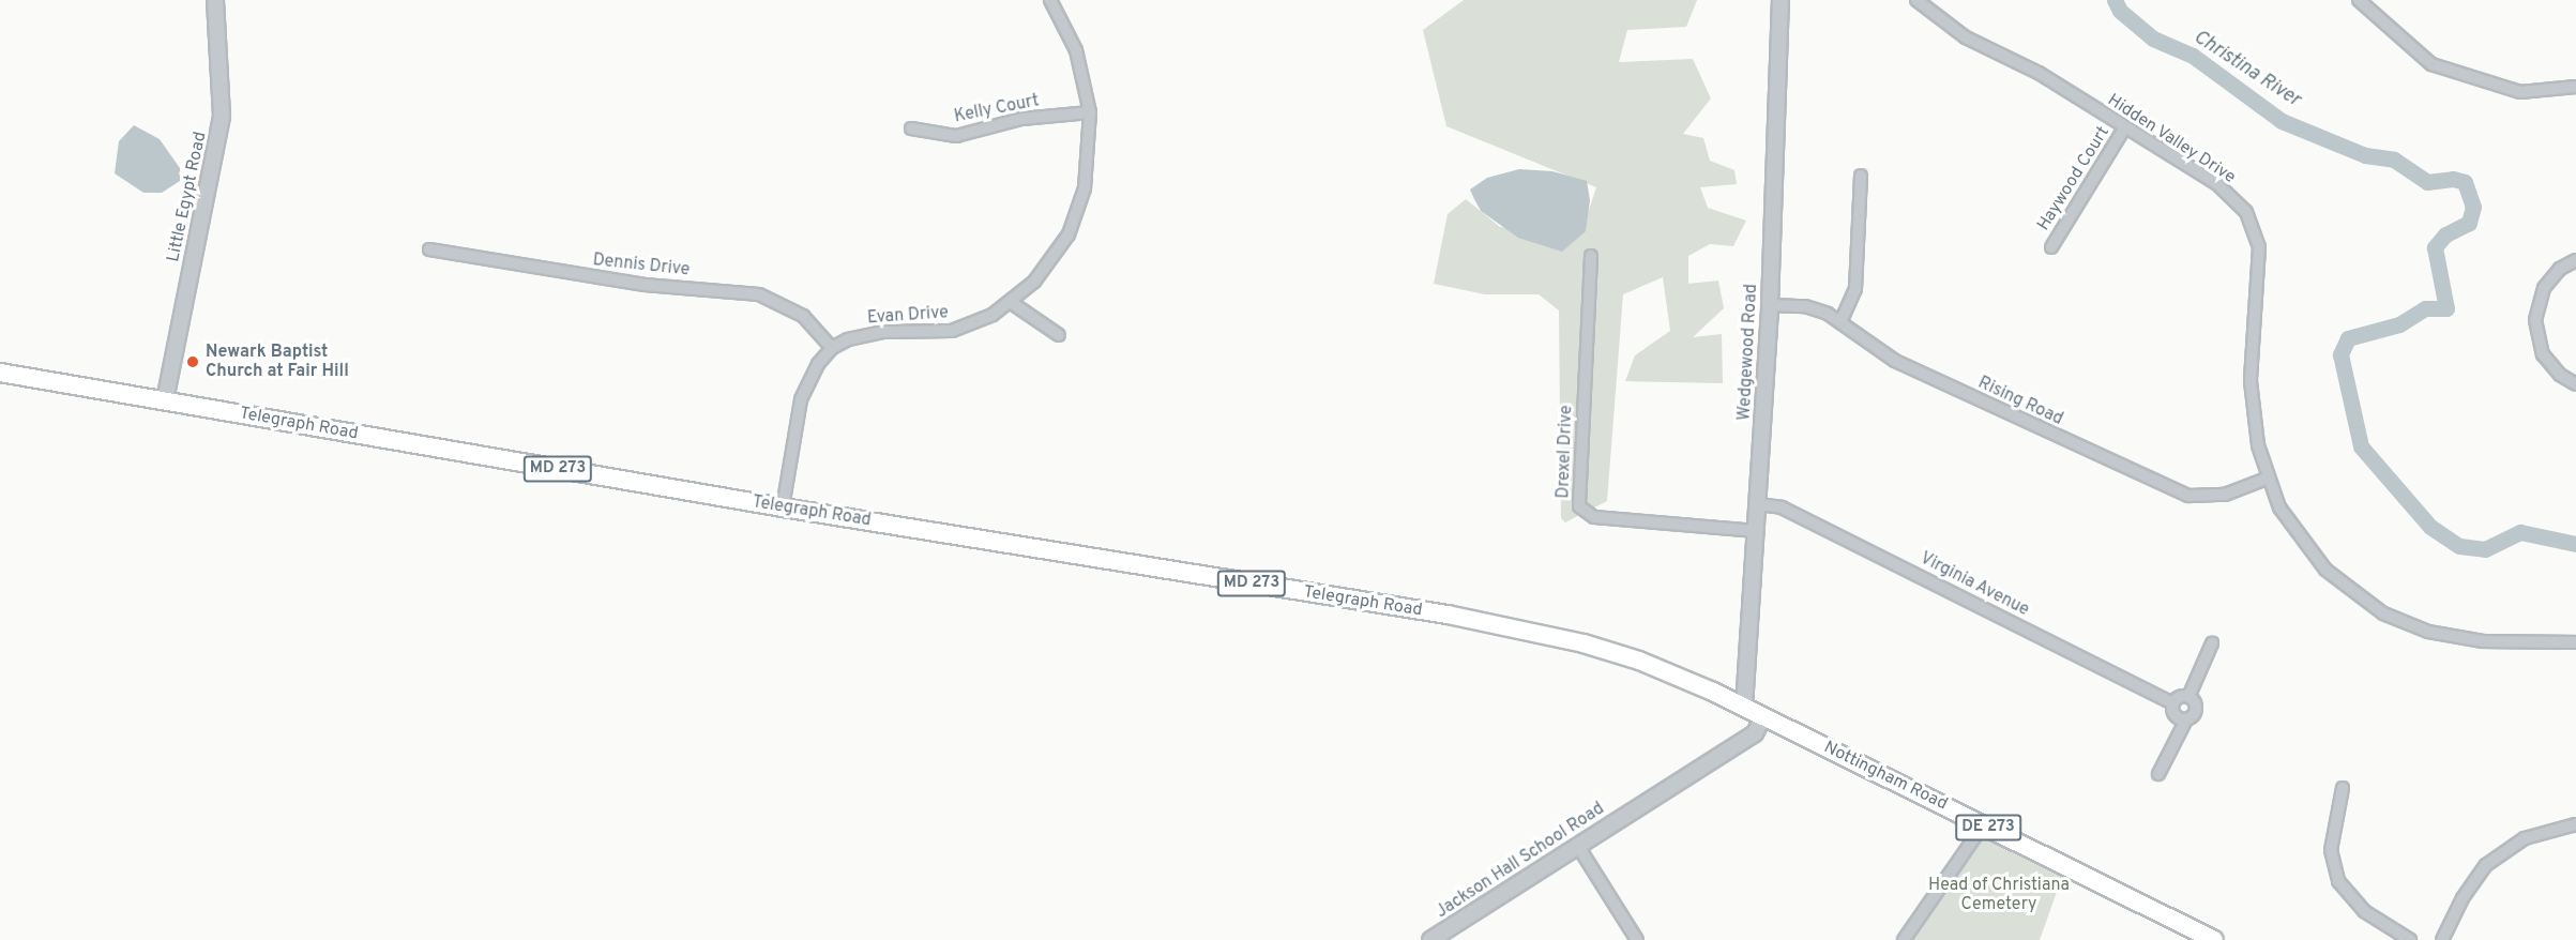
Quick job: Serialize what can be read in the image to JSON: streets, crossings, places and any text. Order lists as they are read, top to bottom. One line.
{"streets":{"main road":["Telegraph Road","MD 273","Nottingham Road","DE 273"],"street":["Kelly Court","Hidden Valley Drive","Haywood Court","Little Egypt Road","Dennis Drive","Evan Drive","Wedgewood Road","Rising Road","Drexel Drive","Virginia Avenue","Jackson Hall School Road"]},"crossings":[["Kelly Court","Evan Drive"],["Hidden Valley Drive","Haywood Court"],["Hidden Valley Drive","Rising Road"],["Little Egypt Road","Telegraph Road"],["Dennis Drive","Evan Drive"],["Wedgewood Road","Rising Road"],["Wedgewood Road","Drexel Drive"],["Wedgewood Road","Virginia Avenue"],["Wedgewood Road","Nottingham Road"],["Telegraph Road","Nottingham Road"],["Nottingham Road","Jackson Hall School Road"]],"water":["Christina River"],"parks":["Head of Christiana Cemetery"],"places":["Newark Baptist Church at Fair Hill"]}
